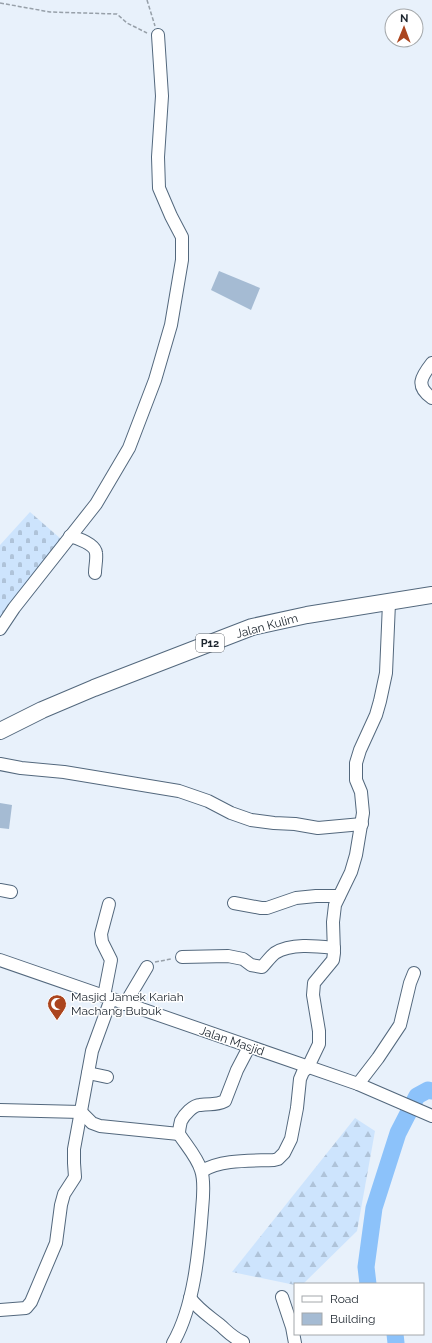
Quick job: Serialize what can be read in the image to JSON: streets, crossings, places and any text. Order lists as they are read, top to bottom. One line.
{"streets":{"main road":["Jalan Kulim","P12"],"street":["Jalan Masjid"]},"places":{"mosque":["Masjid Jamek Kariah Machang Bubuk"]},"legend":["Road","Building"],"north":"top"}
